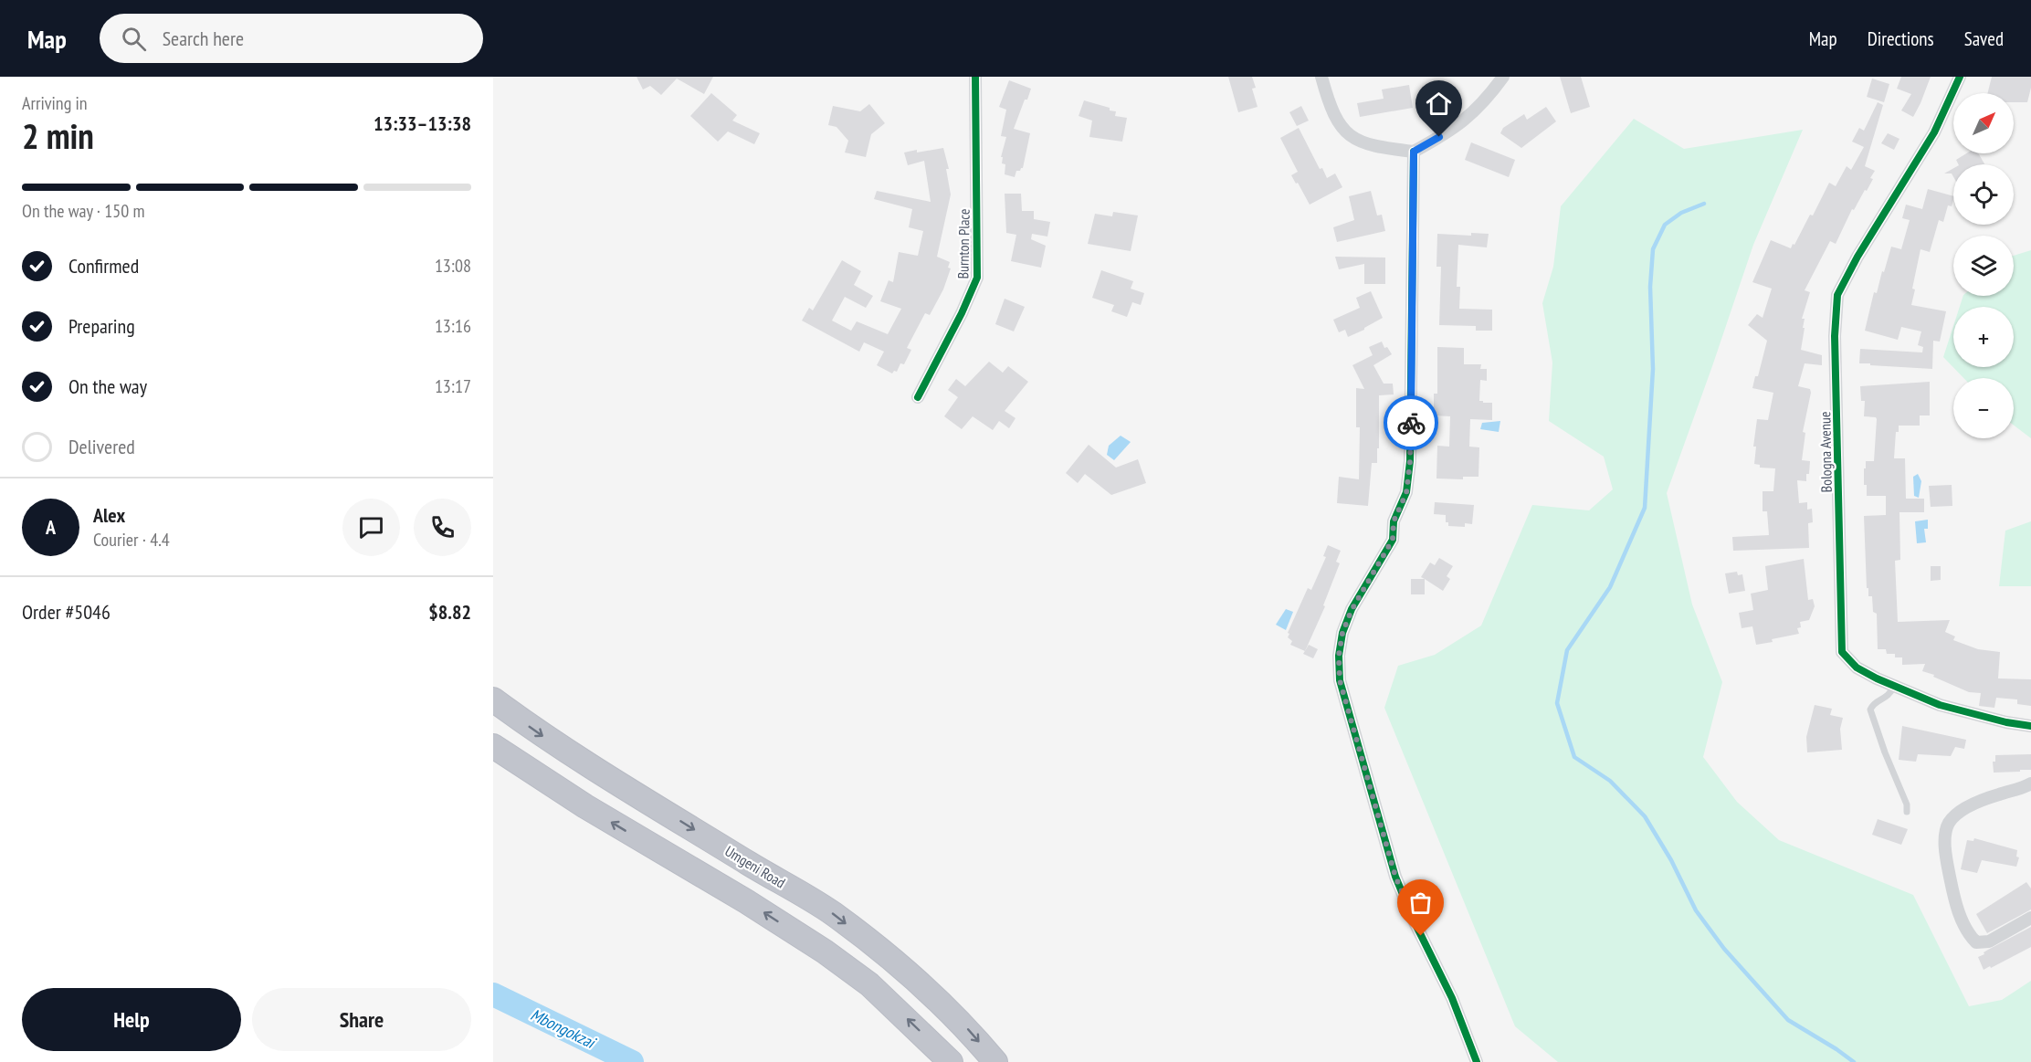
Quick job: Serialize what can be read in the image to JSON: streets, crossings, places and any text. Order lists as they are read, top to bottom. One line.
{"streets":{"highway":["Umgeni Road"],"street":["Burnton Place","Bologna Avenue"]},"water":["Mbongokzai"],"north":"top right","page":{"header":"Map","search":"Search here","nav":["Map","Directions","Saved"],"heading":["2 min","Arriving in","13:33–13:38"],"panel":["Alex","Courier · 4.4","Order #5046","$8.82"],"map_buttons":["+","−"],"bar":"On the way · 150 m","list":[["Confirmed","13:08"],["Preparing","13:16"],["On the way","13:17"],"Delivered"],"round":"A","buttons":["Help","Share"]}}
